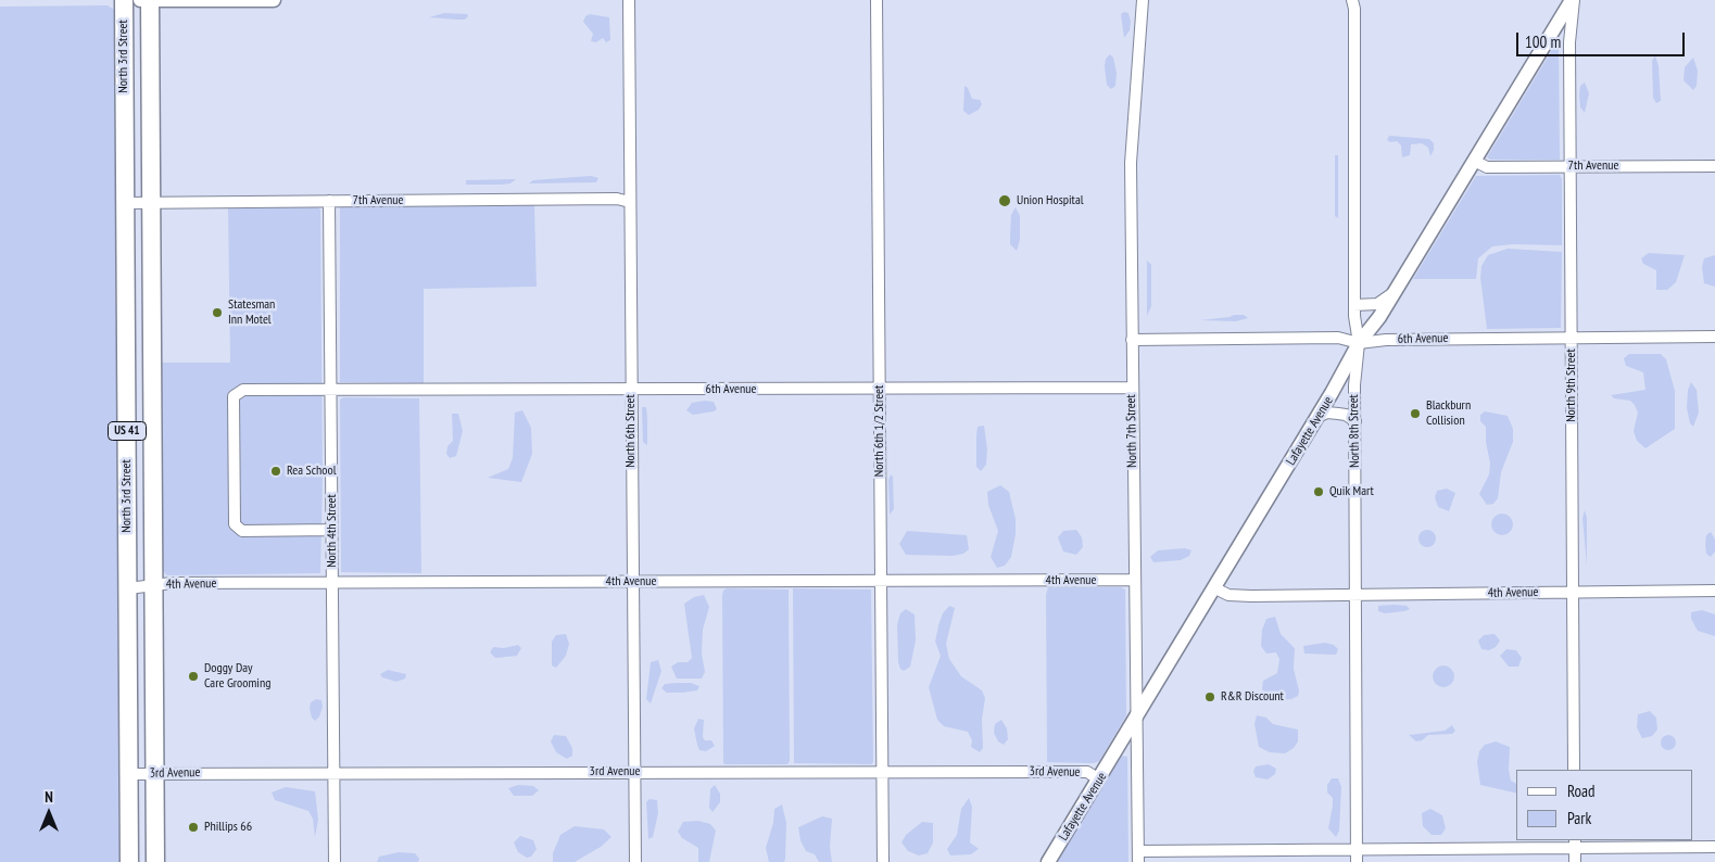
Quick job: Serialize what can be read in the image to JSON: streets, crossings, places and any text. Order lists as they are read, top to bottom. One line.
{"streets":{"highway":["North 3rd Street","US 41"],"street":["7th Avenue","6th Avenue","North 9th Street","North 6th Street","North 6th 1/2 Street","North 7th Street","Lafayette Avenue","North 8th Street","North 4th Street","4th Avenue","3rd Avenue"]},"crossings":[["North 3rd Street","7th Avenue"],["North 3rd Street","4th Avenue"],["North 3rd Street","3rd Avenue"],["7th Avenue","North 9th Street"],["7th Avenue","North 6th Street"],["7th Avenue","Lafayette Avenue"],["7th Avenue","North 4th Street"],["6th Avenue","North 9th Street"],["6th Avenue","North 6th Street"],["6th Avenue","North 6th 1/2 Street"],["6th Avenue","North 7th Street"],["6th Avenue","Lafayette Avenue"],["6th Avenue","North 8th Street"],["6th Avenue","North 4th Street"],["North 9th Street","Lafayette Avenue"],["North 9th Street","4th Avenue"],["North 6th Street","4th Avenue"],["North 6th Street","3rd Avenue"],["North 6th 1/2 Street","4th Avenue"],["North 6th 1/2 Street","3rd Avenue"],["North 7th Street","Lafayette Avenue"],["North 7th Street","4th Avenue"],["Lafayette Avenue","North 8th Street"],["Lafayette Avenue","4th Avenue"],["Lafayette Avenue","3rd Avenue"],["North 8th Street","4th Avenue"],["North 4th Street","4th Avenue"],["North 4th Street","3rd Avenue"]],"places":["Union Hospital","Statesman Inn Motel","Blackburn Collision","Rea School","Quik Mart","Doggy Day Care Grooming","R&R Discount","Phillips 66"],"legend":["Road","Park"],"scale_bar":"100 m","north":"top"}
